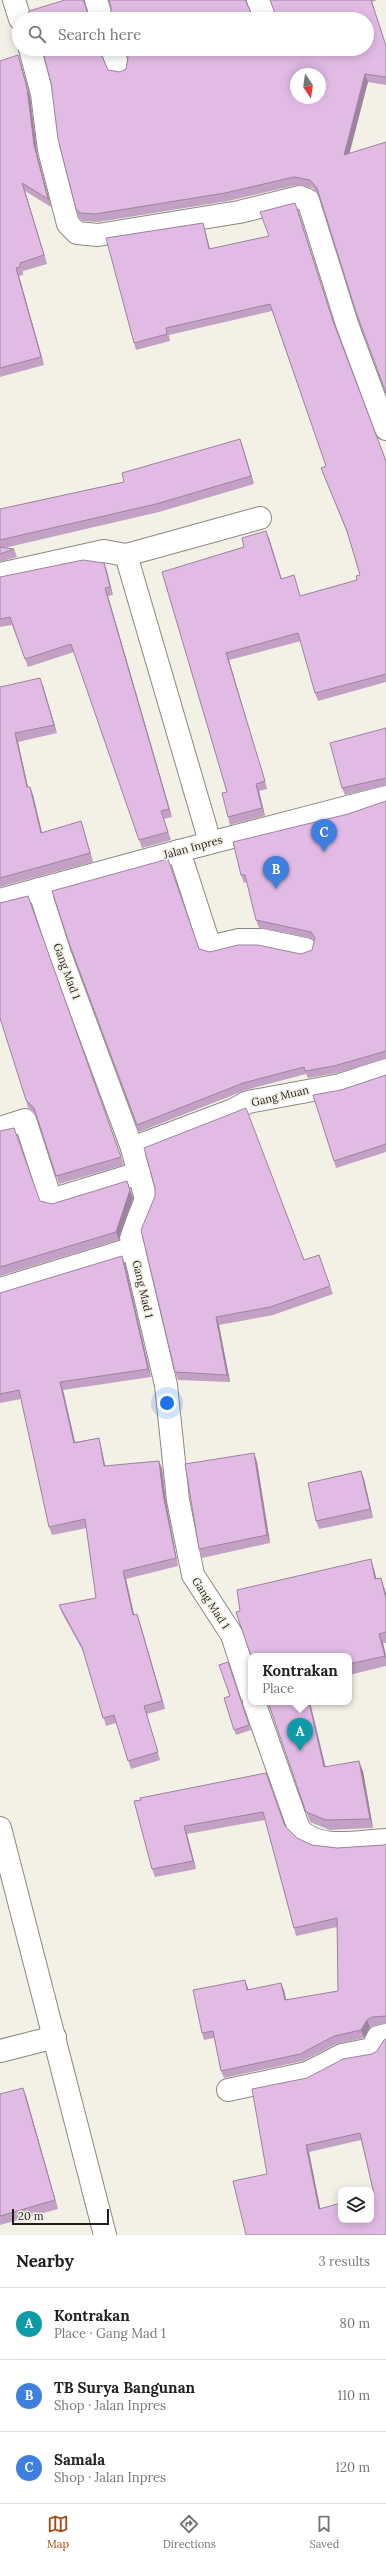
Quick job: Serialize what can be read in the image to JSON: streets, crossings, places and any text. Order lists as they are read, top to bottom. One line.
{"streets":{"street":["Jalan Inpres","Gang Mad 1","Gang Muan"]},"crossings":[["Jalan Inpres","Gang Mad 1"],["Gang Mad 1","Gang Muan"]],"scale_bar":"20 m","north":"bottom","page":{"search":"Search here","pins":["C","B","A"],"popup":["Kontrakan","Place"],"scale":"20 m","heading":["Nearby","3 results"],"list":[{"mark":"A","name":"Kontrakan","note":"Place · Gang Mad 1","value":"80 m"},{"mark":"B","name":"TB Surya Bangunan","note":"Shop · Jalan Inpres","value":"110 m"},{"mark":"C","name":"Samala","note":"Shop · Jalan Inpres","value":"120 m"}],"nav":["Map","Directions","Saved"]}}
